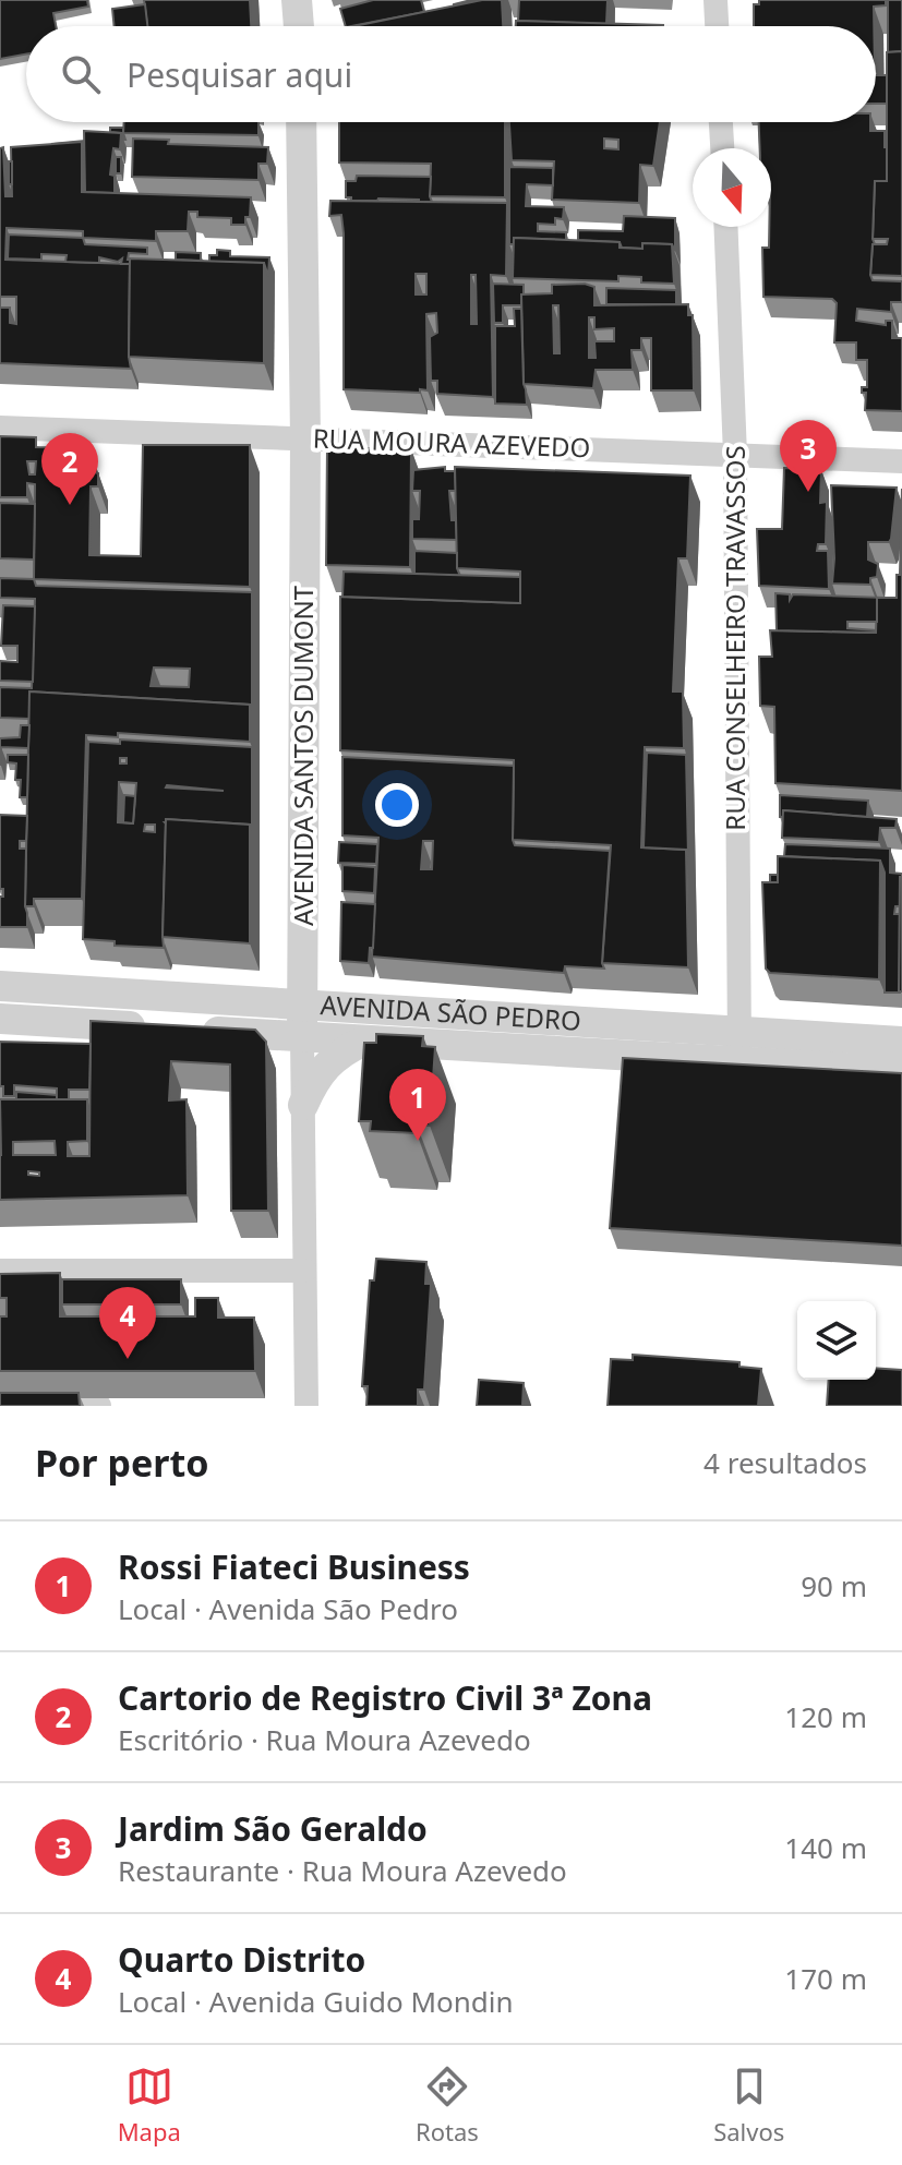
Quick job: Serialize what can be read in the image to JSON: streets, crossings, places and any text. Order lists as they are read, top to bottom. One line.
{"streets":{"street":["RUA MOURA AZEVEDO","RUA CONSELHEIRO TRAVASSOS","AVENIDA SANTOS DUMONT","AVENIDA SÃO PEDRO"]},"crossings":[["RUA MOURA AZEVEDO","RUA CONSELHEIRO TRAVASSOS"],["RUA MOURA AZEVEDO","AVENIDA SANTOS DUMONT"],["RUA CONSELHEIRO TRAVASSOS","AVENIDA SÃO PEDRO"],["AVENIDA SANTOS DUMONT","AVENIDA SÃO PEDRO"]],"north":"bottom","page":{"search":"Pesquisar aqui","pins":["3","2","1","4"],"heading":["Por perto","4 resultados"],"list":[{"mark":"1","name":"Rossi Fiateci Business","note":"Local · Avenida São Pedro","value":"90 m"},{"mark":"2","name":"Cartorio de Registro Civil 3ª Zona","note":"Escritório · Rua Moura Azevedo","value":"120 m"},{"mark":"3","name":"Jardim São Geraldo","note":"Restaurante · Rua Moura Azevedo","value":"140 m"},{"mark":"4","name":"Quarto Distrito","note":"Local · Avenida Guido Mondin","value":"170 m"}],"nav":["Mapa","Rotas","Salvos"]}}
